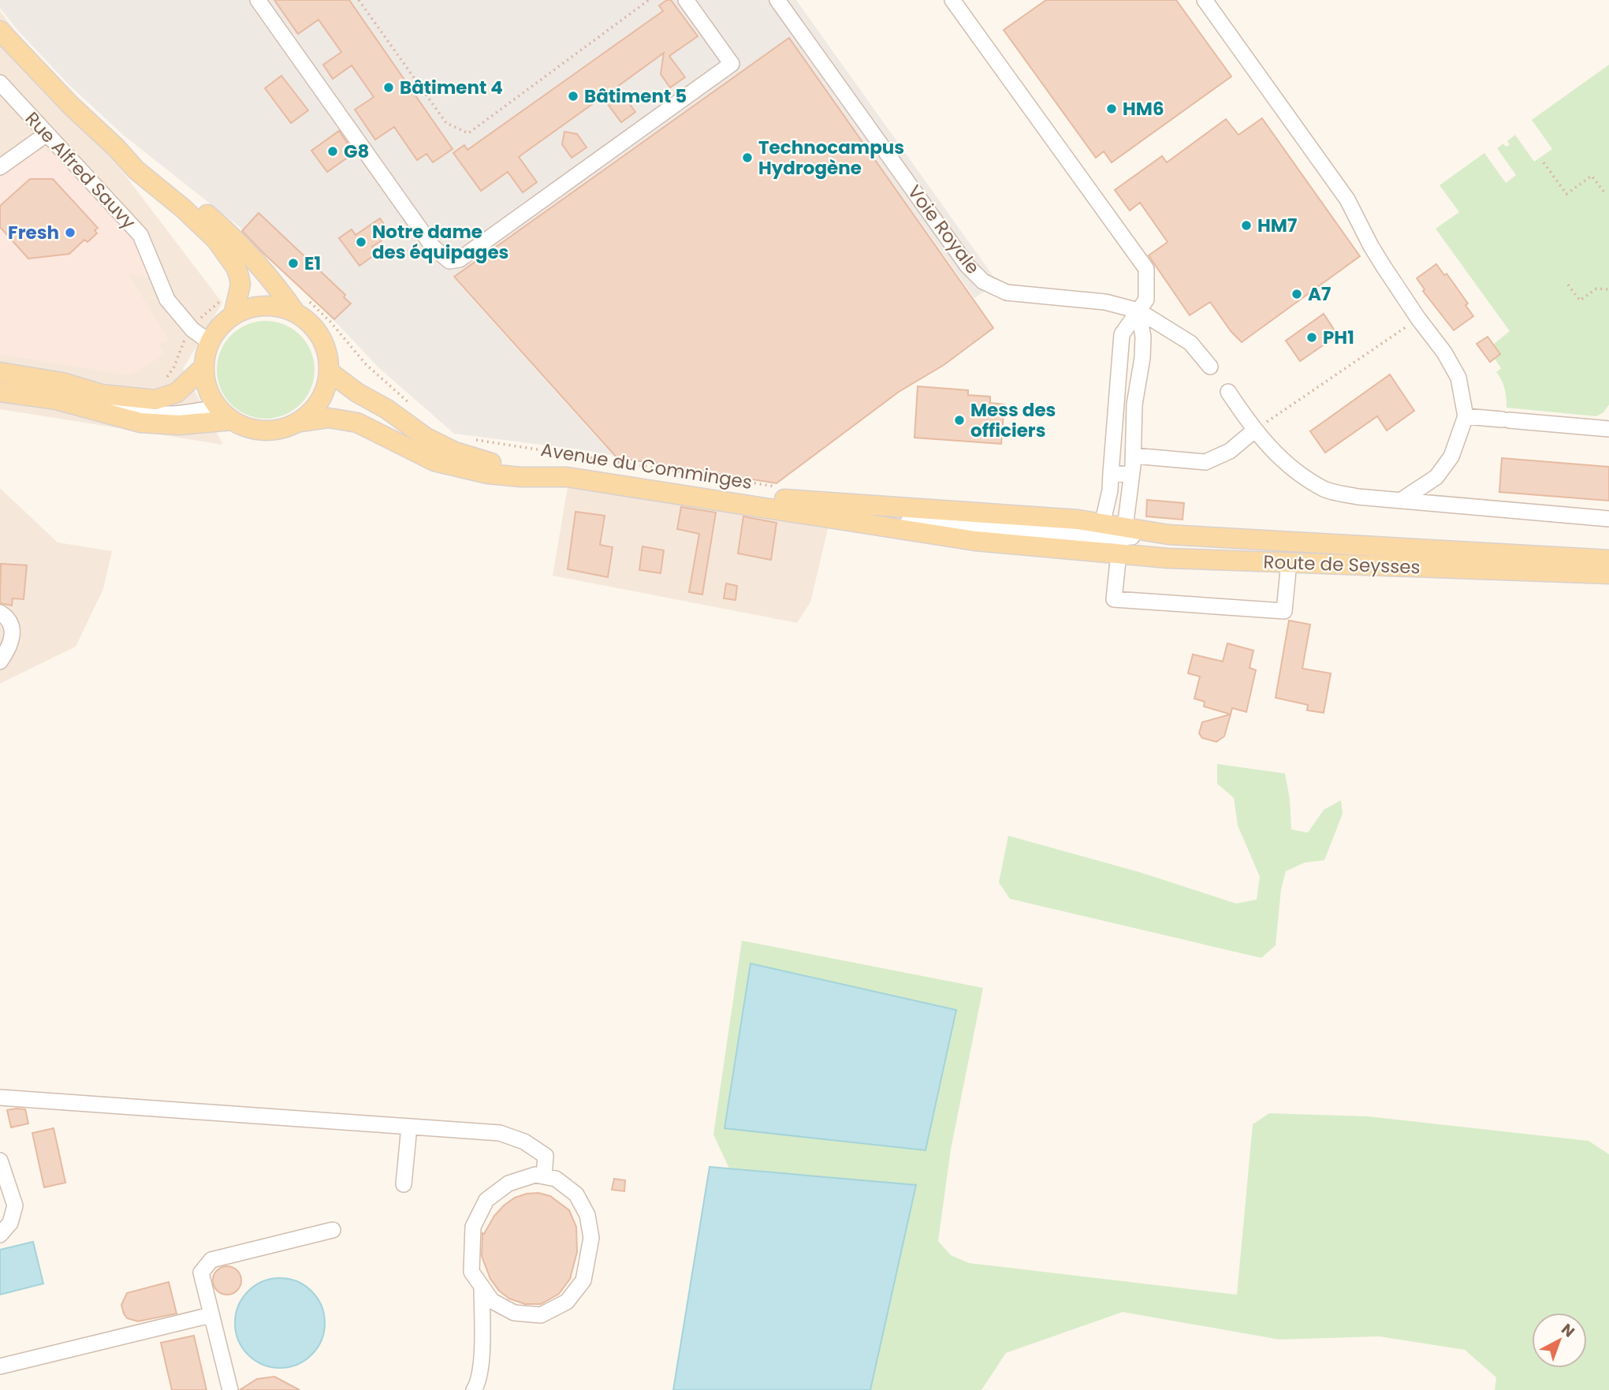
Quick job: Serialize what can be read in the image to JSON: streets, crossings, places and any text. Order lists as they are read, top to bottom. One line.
{"streets":{"main road":["Avenue du Comminges","Route de Seysses"],"street":["Rue Alfred Sauvy","Voie Royale"]},"crossings":[["Rue Alfred Sauvy","Avenue du Comminges"],["Avenue du Comminges","Route de Seysses"]],"places":["Bâtiment 4","Bâtiment 5","HM6","G8","Technocampus Hydrogène","HM7","Fresh","Notre dame des équipages","E1","A7","PH1","Mess des officiers"],"north":"top right"}
